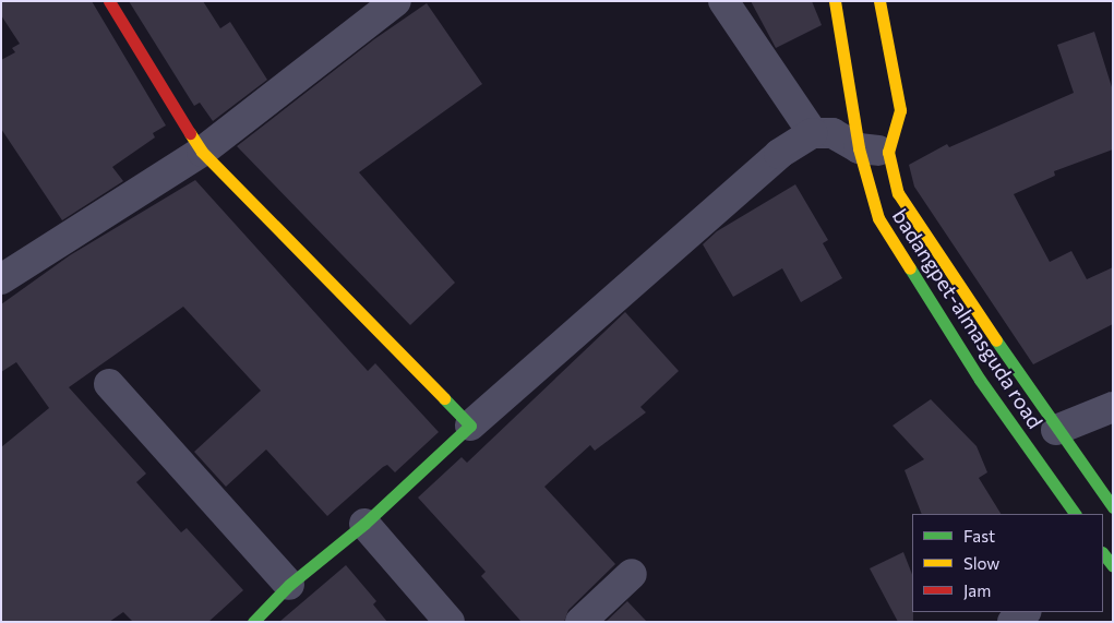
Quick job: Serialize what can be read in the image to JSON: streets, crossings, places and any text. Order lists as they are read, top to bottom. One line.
{"streets":{"street":["badangpet-almasguda road"]},"legend":["Fast","Slow","Jam"]}
